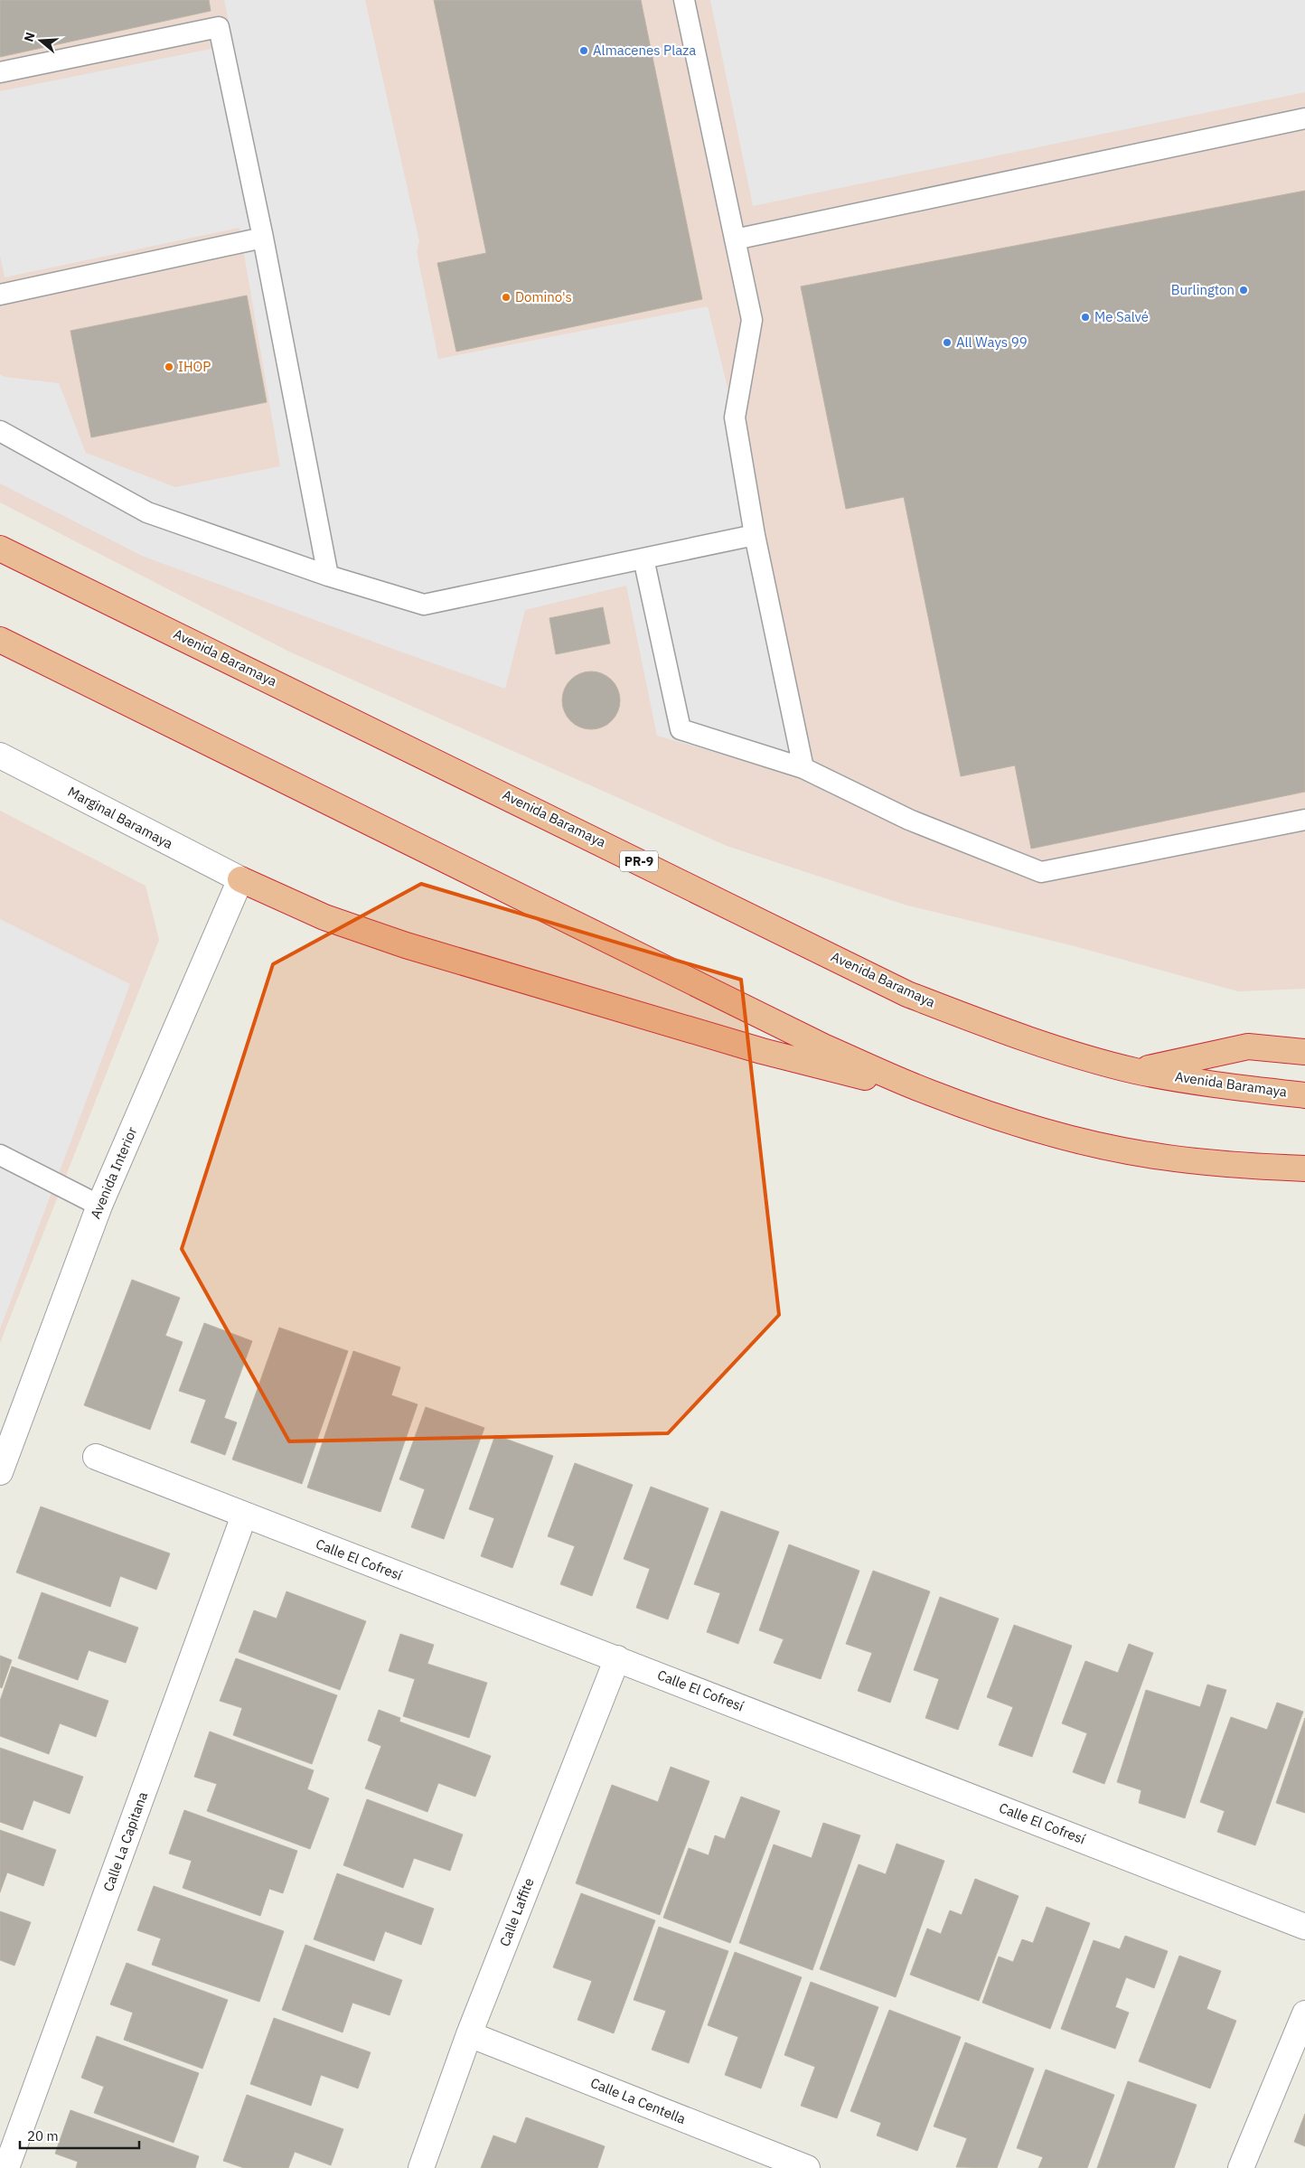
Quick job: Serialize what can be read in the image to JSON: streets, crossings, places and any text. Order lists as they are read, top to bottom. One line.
{"streets":{"highway":["Avenida Baramaya","PR-9"],"street":["Marginal Baramaya","Avenida Interior","Calle El Cofresí","Calle La Capitana","Calle Laffite","Calle La Centella"]},"crossings":[["Marginal Baramaya","Avenida Interior"],["Calle El Cofresí","Calle La Capitana"],["Calle El Cofresí","Calle Laffite"],["Calle Laffite","Calle La Centella"]],"places":["Almacenes Plaza","Burlington","Domino's","Me Salvé","All Ways 99","IHOP"],"scale_bar":"20 m","north":"left"}
